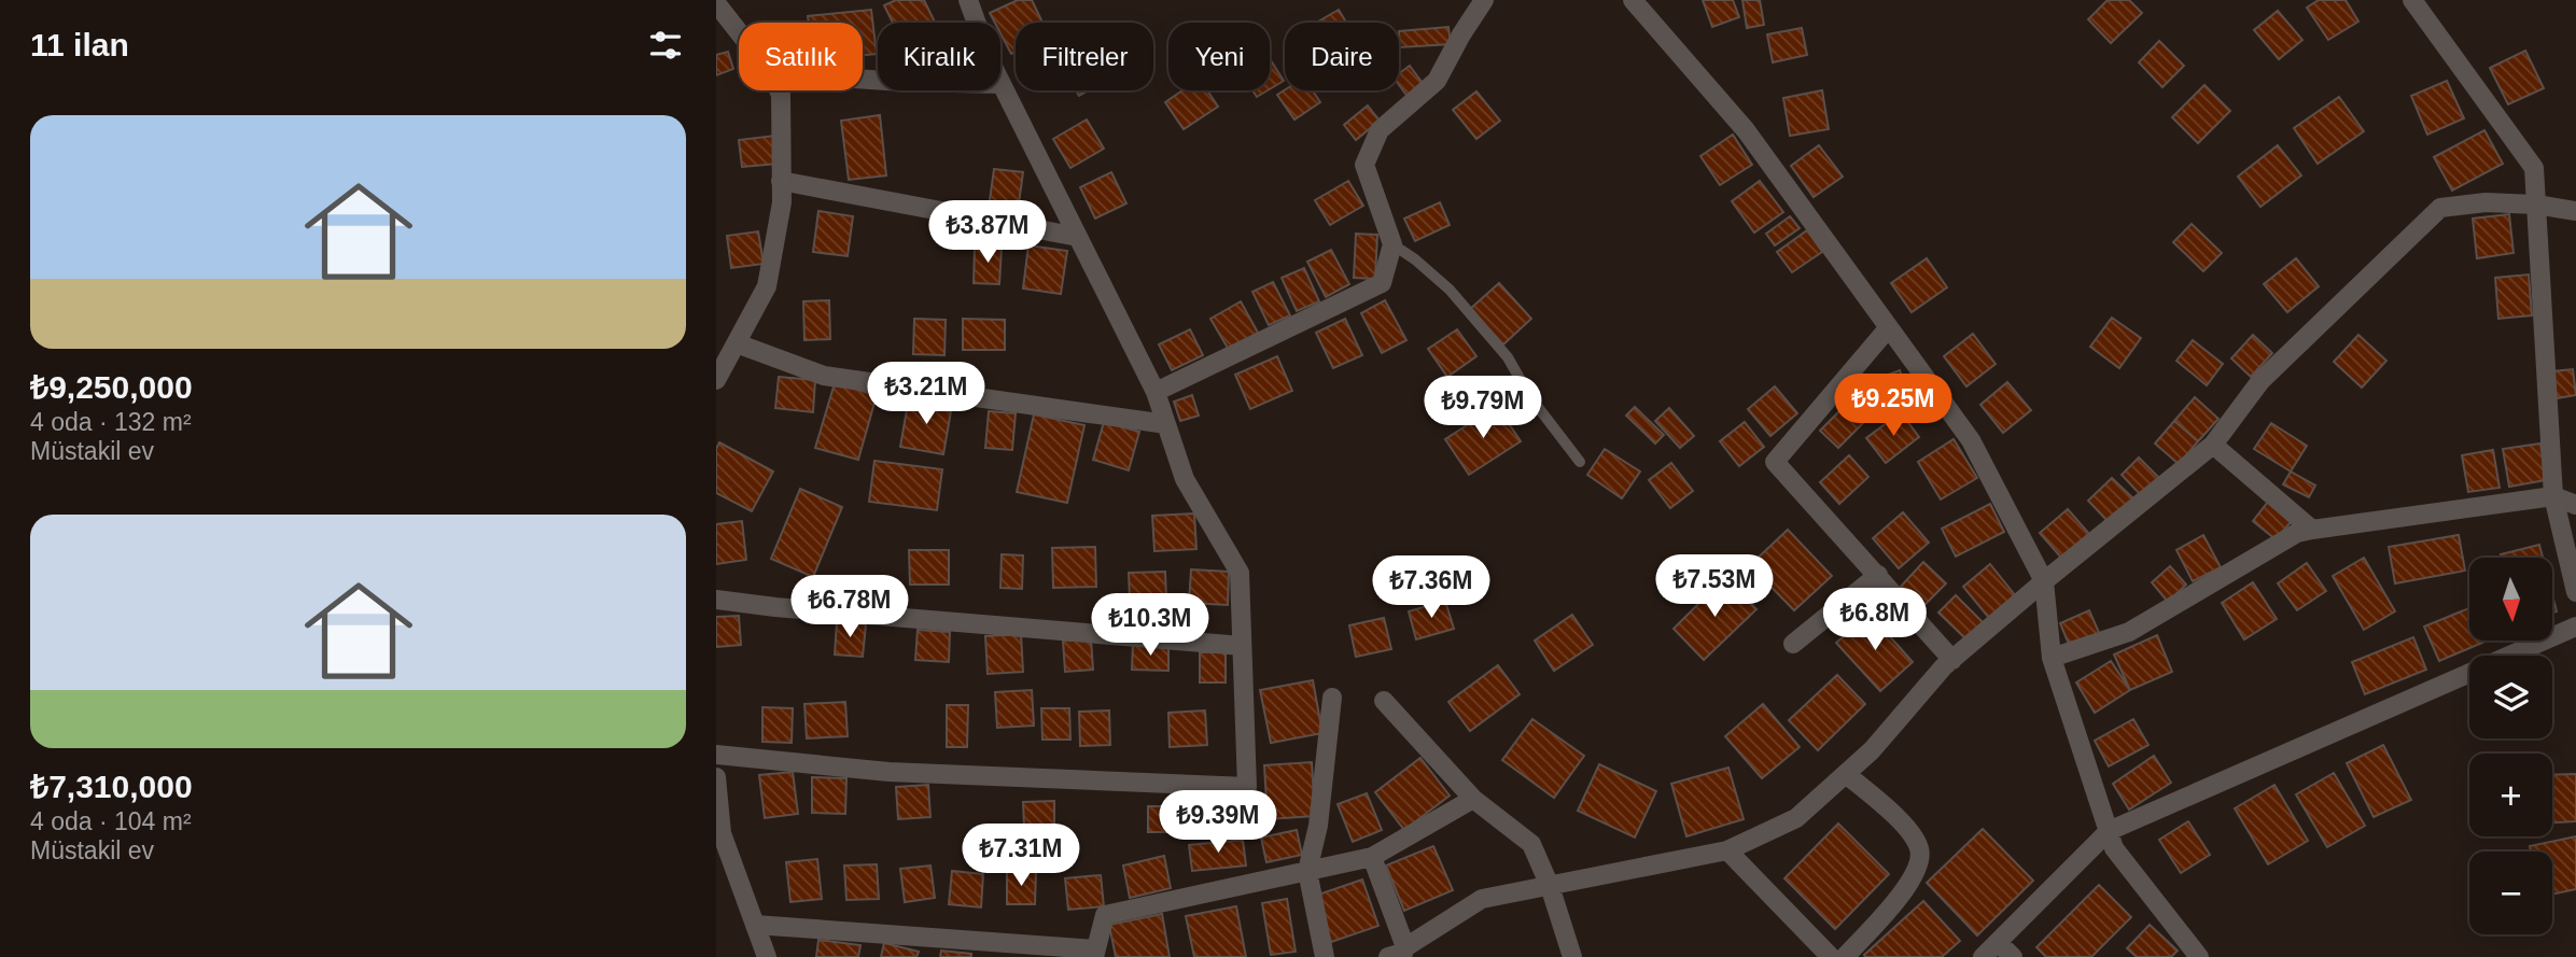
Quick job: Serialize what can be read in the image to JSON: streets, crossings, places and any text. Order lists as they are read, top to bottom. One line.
{"north":"bottom","page":{"heading":"11 ilan","chip":["Satılık","Kiralık","Filtreler","Yeni","Daire"],"list":[{"name":"₺9,250,000","note":"4 oda · 132 m² · Müstakil ev"},{"name":"₺7,310,000","note":"4 oda · 104 m² · Müstakil ev"}],"price":["₺3.87M","₺3.21M","₺9.25M","₺9.79M","₺7.53M","₺7.36M","₺6.78M","₺6.8M","₺10.3M","₺9.39M","₺7.31M"],"map_buttons":["+","−"]}}
